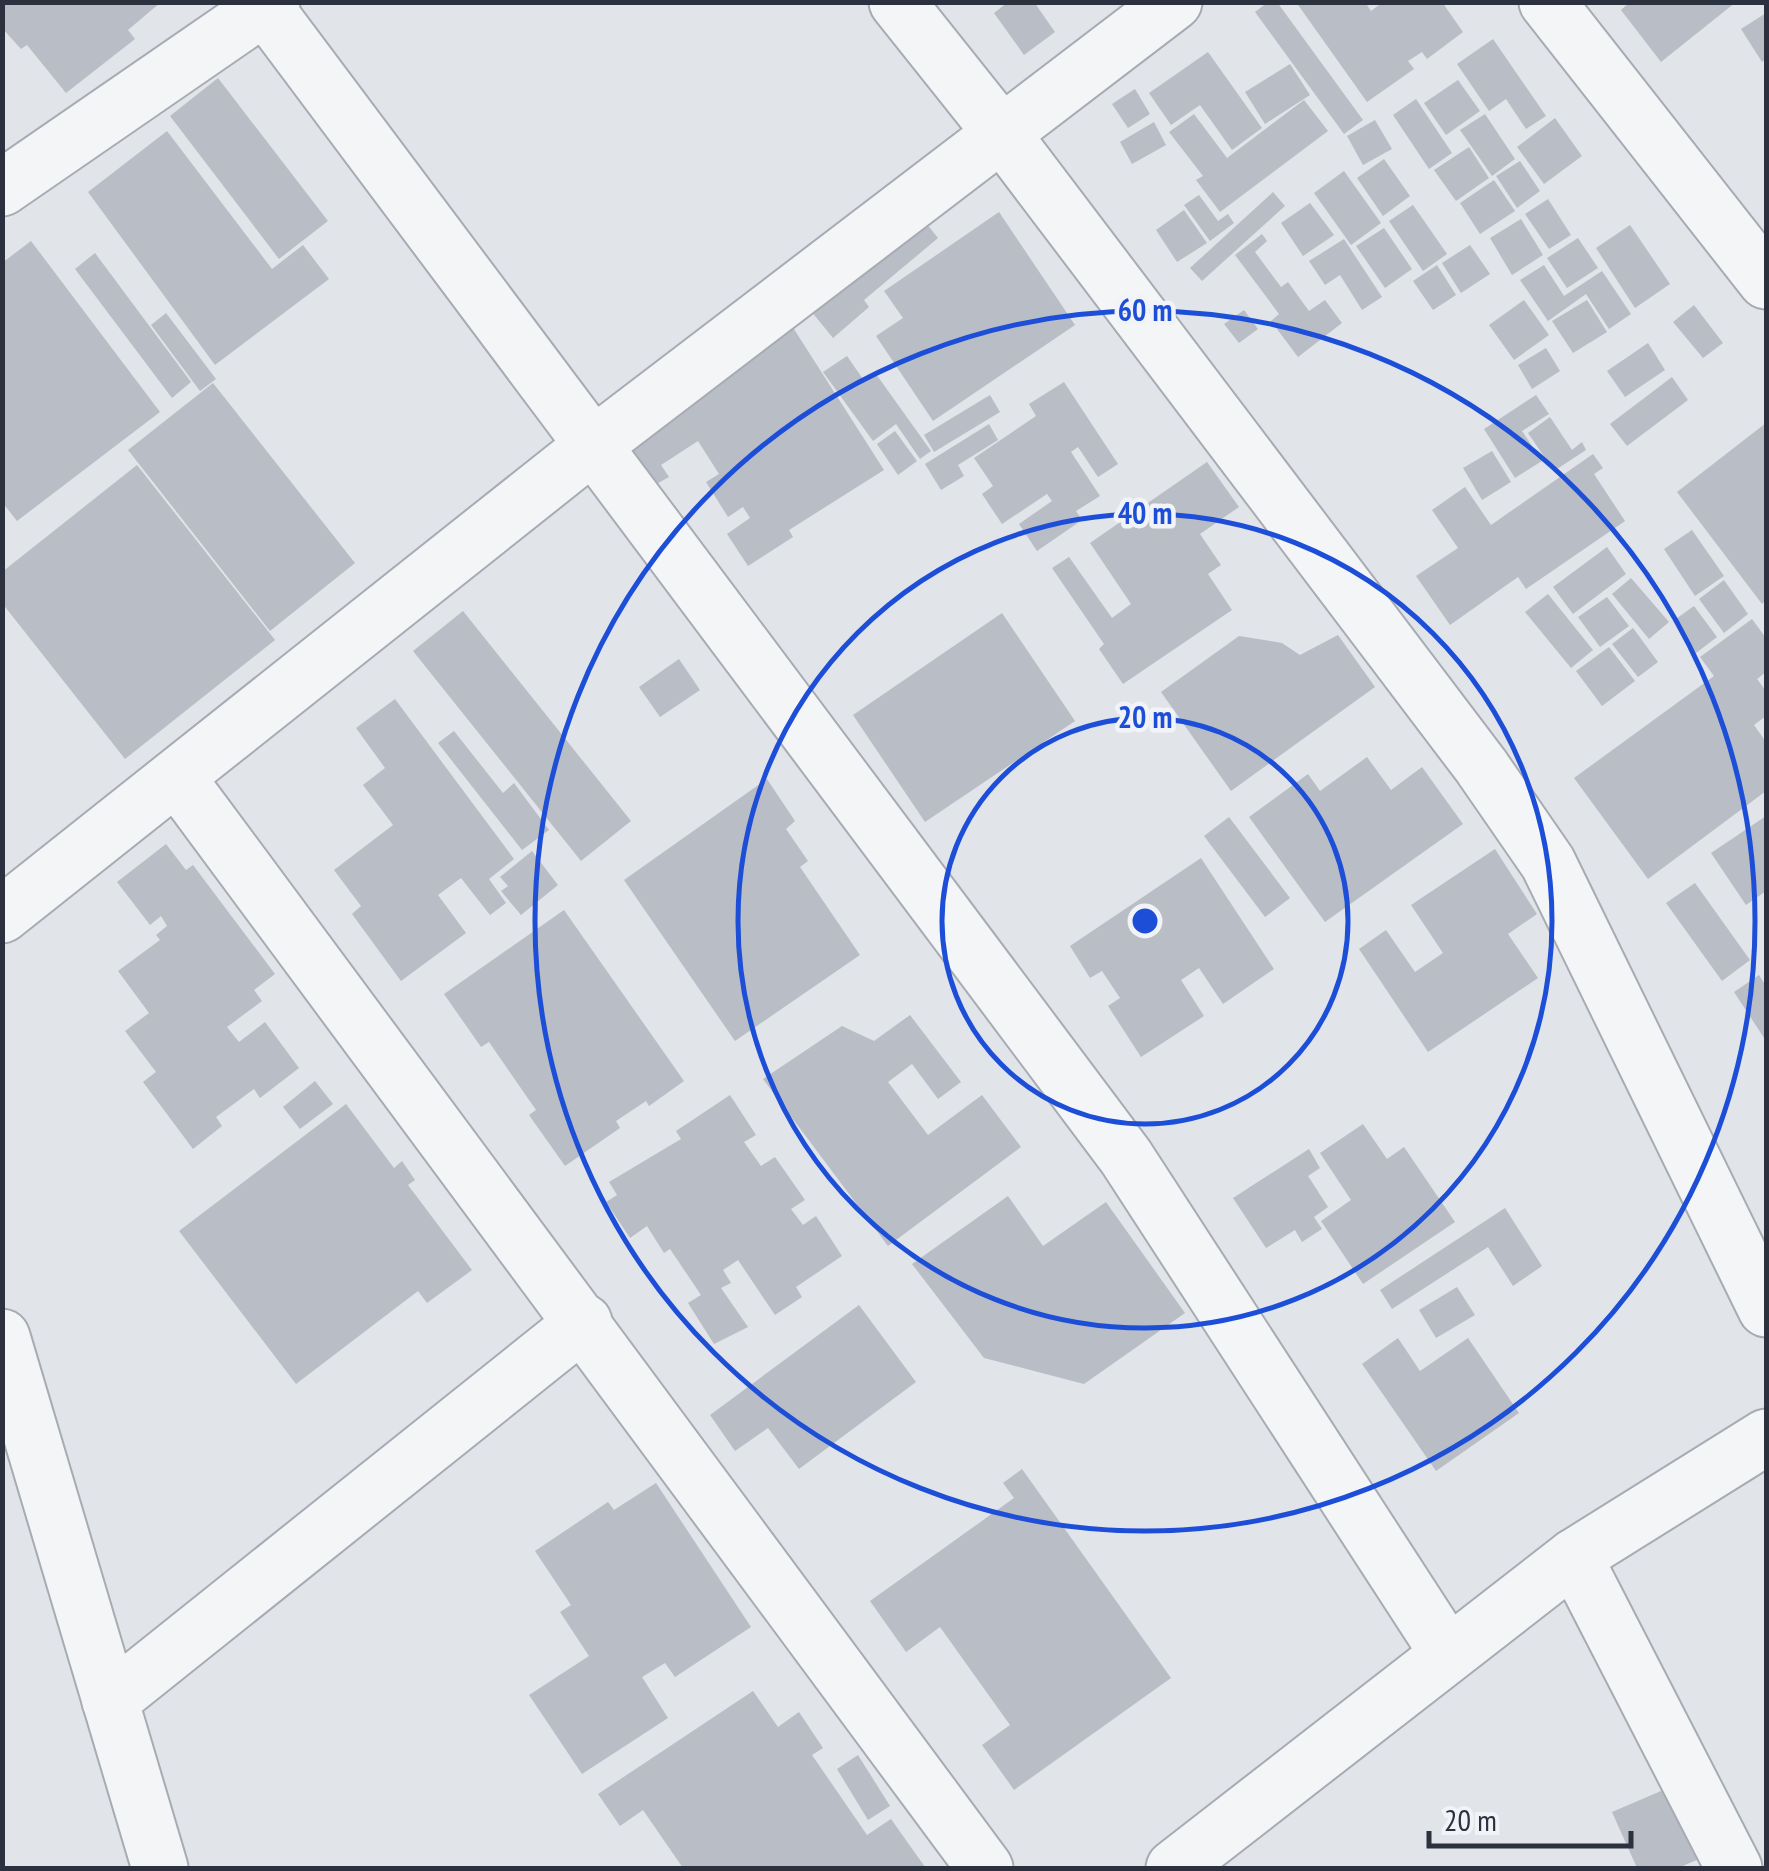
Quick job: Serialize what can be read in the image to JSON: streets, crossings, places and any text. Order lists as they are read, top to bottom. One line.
{"scale_bar":"20 m","rings":["60 m","40 m","20 m"]}
